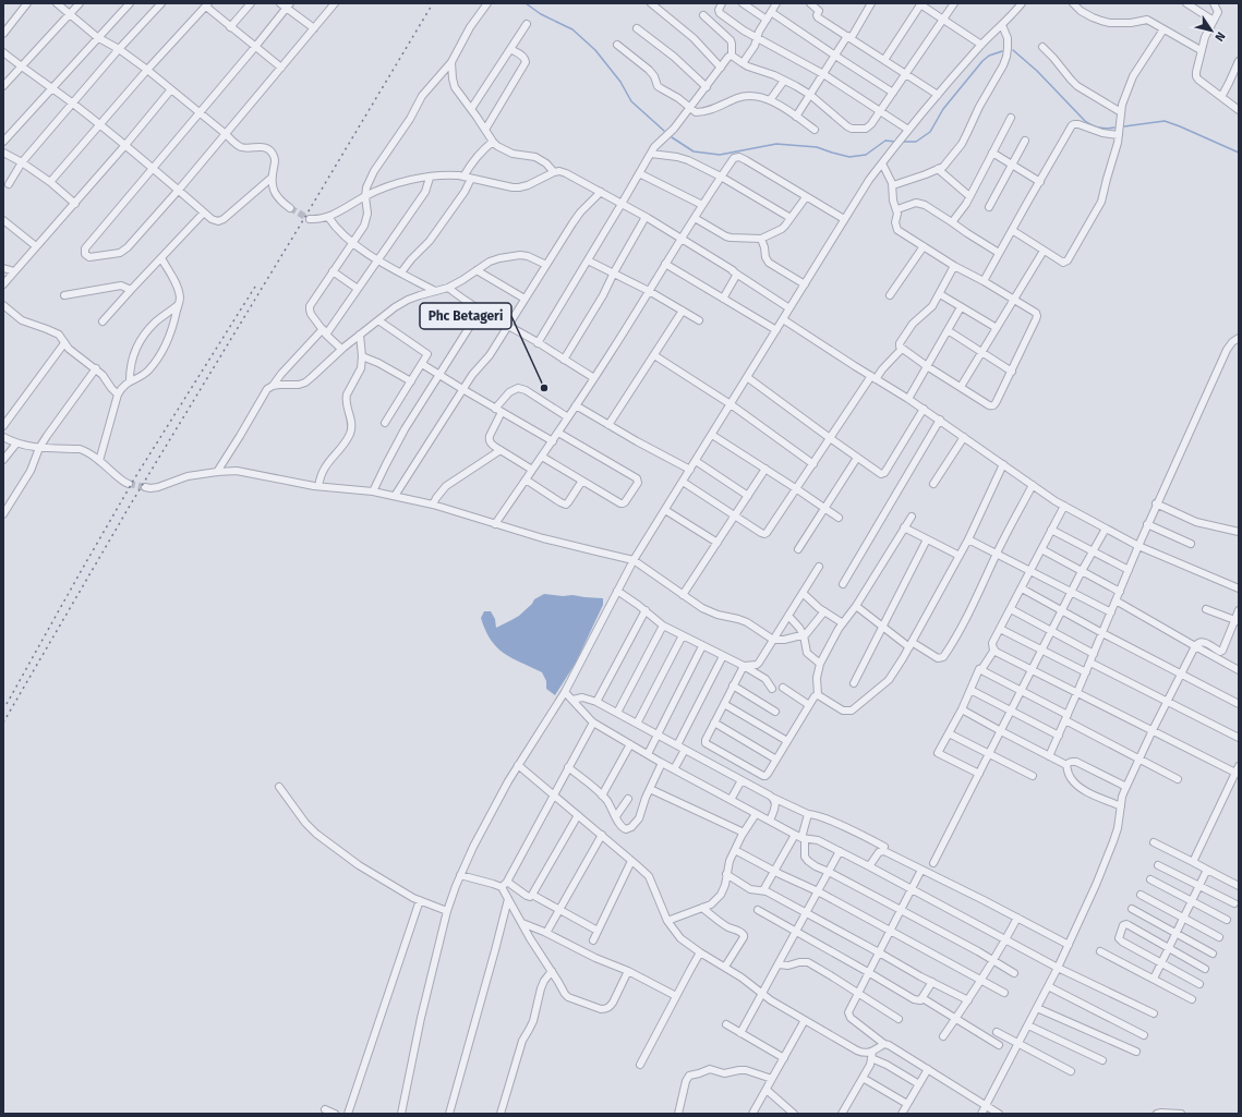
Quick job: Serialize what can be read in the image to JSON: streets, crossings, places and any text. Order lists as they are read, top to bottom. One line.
{"places":["Phc Betageri"],"north":"bottom right"}
